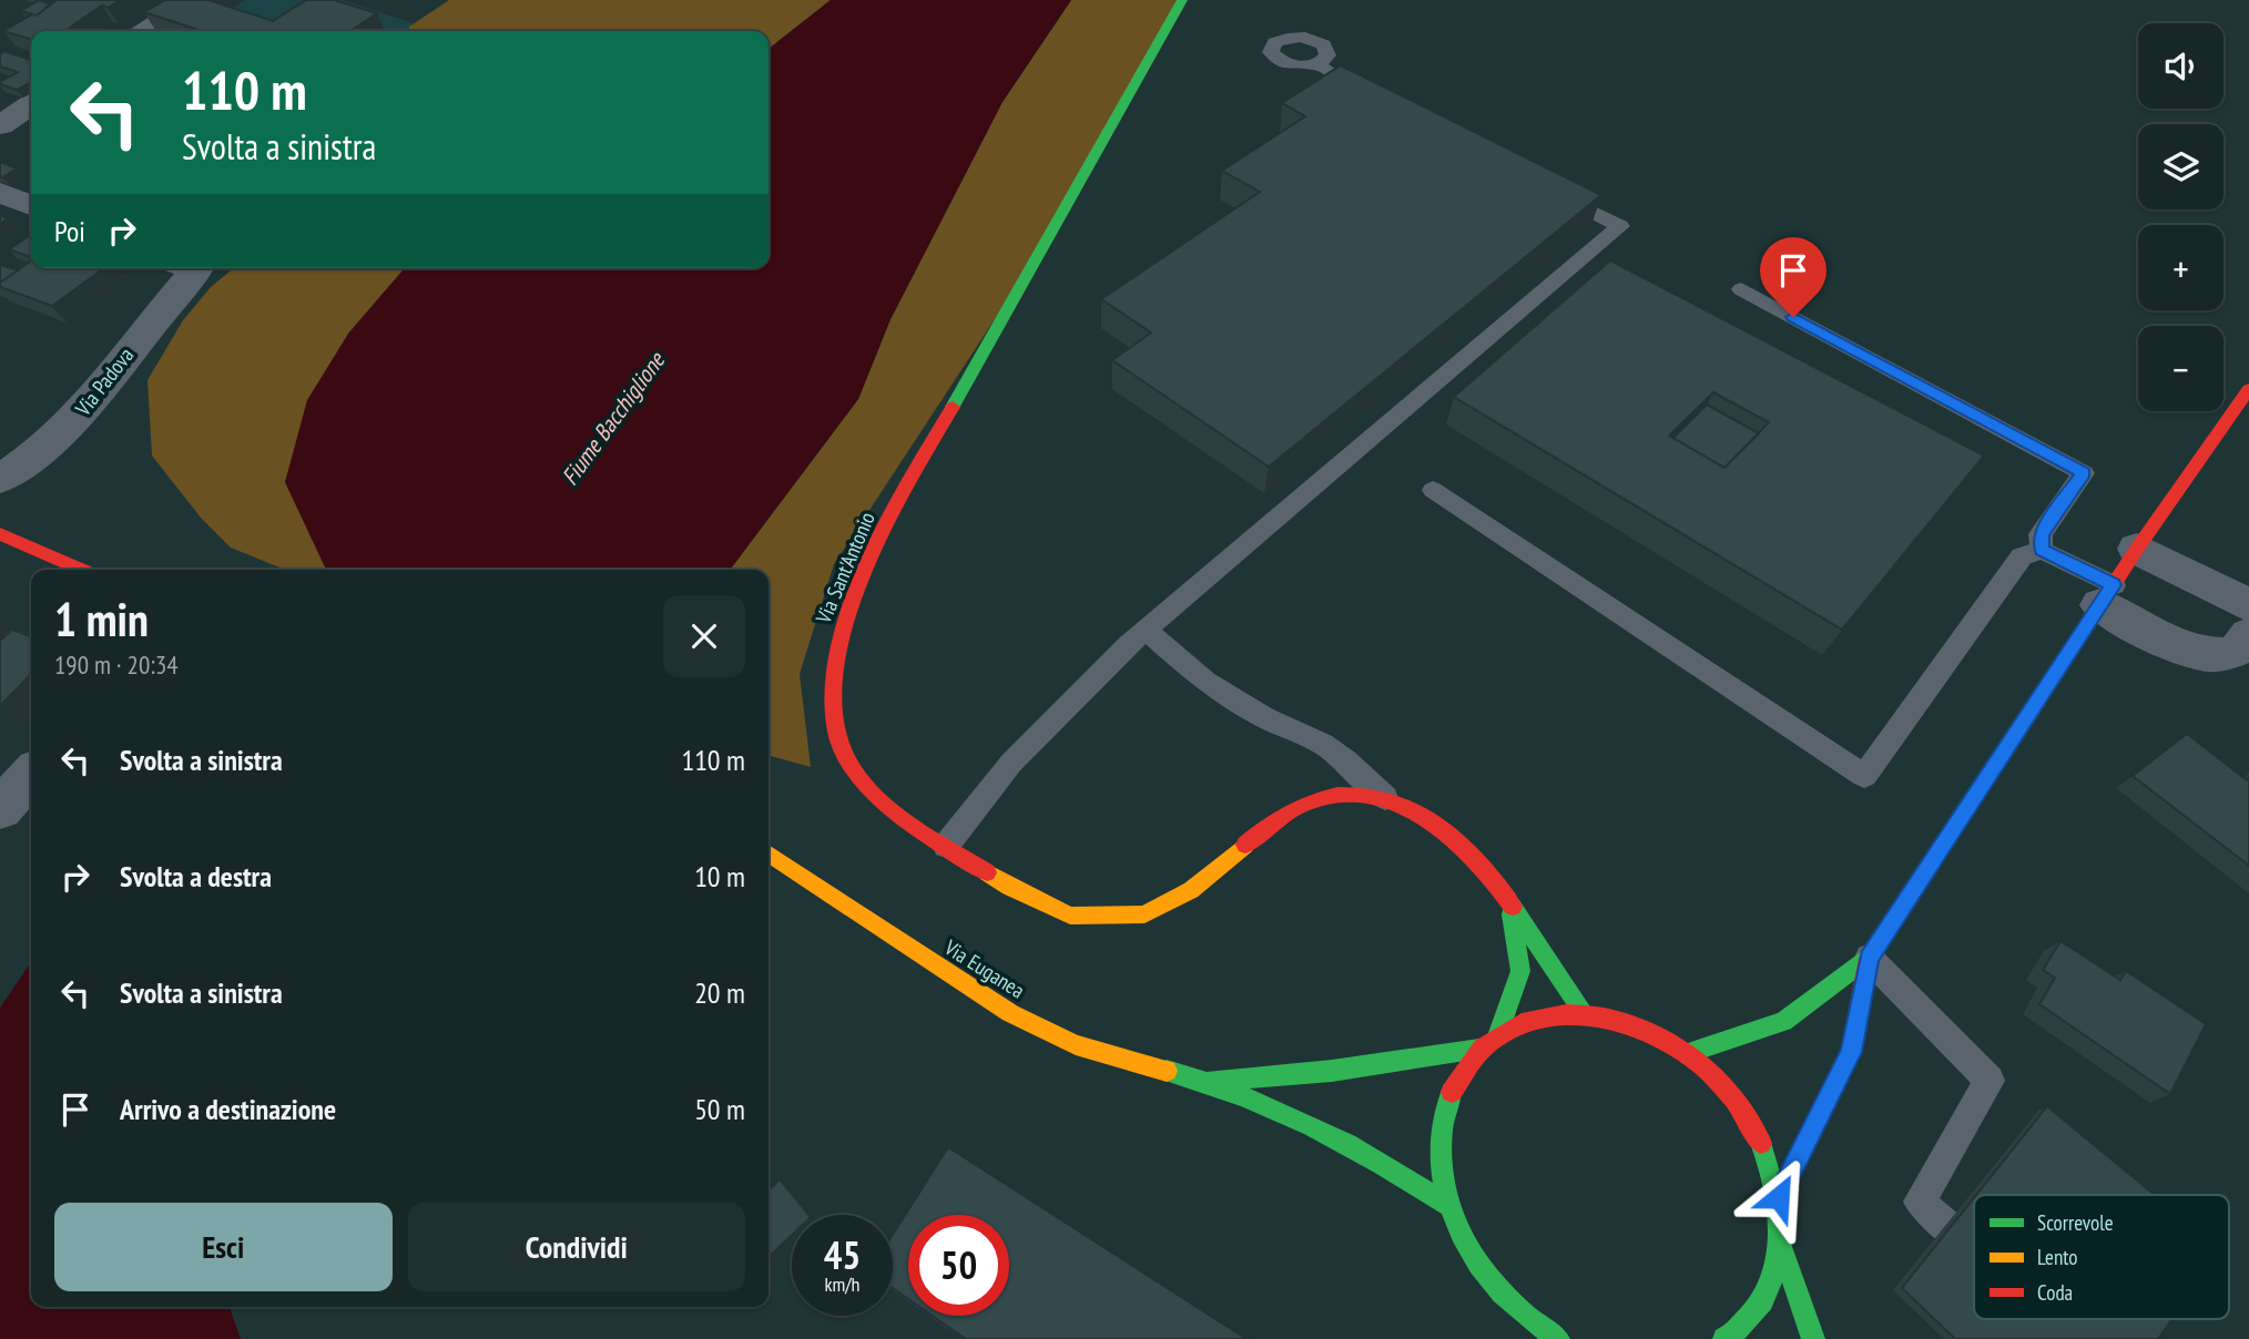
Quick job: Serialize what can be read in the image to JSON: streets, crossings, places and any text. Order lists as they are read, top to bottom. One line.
{"streets":{"main road":["Via Sant'Antonio","Via Euganea"],"street":["Via Padova"]},"water":["Fiume Bacchiglione"],"legend":["Scorrevole","Lento","Coda"],"page":{"map_buttons":["+","−"],"turn":["110 m","Svolta a sinistra"],"then":"Poi","heading":["1 min","190 m · 20:34"],"list":[{"name":"Svolta a sinistra","value":"110 m"},{"name":"Svolta a destra","value":"10 m"},{"name":"Svolta a sinistra","value":"20 m"},{"name":"Arrivo a destinazione","value":"50 m"}],"buttons":["Esci","Condividi"],"speed":"45 km/h","limit":"50"}}
